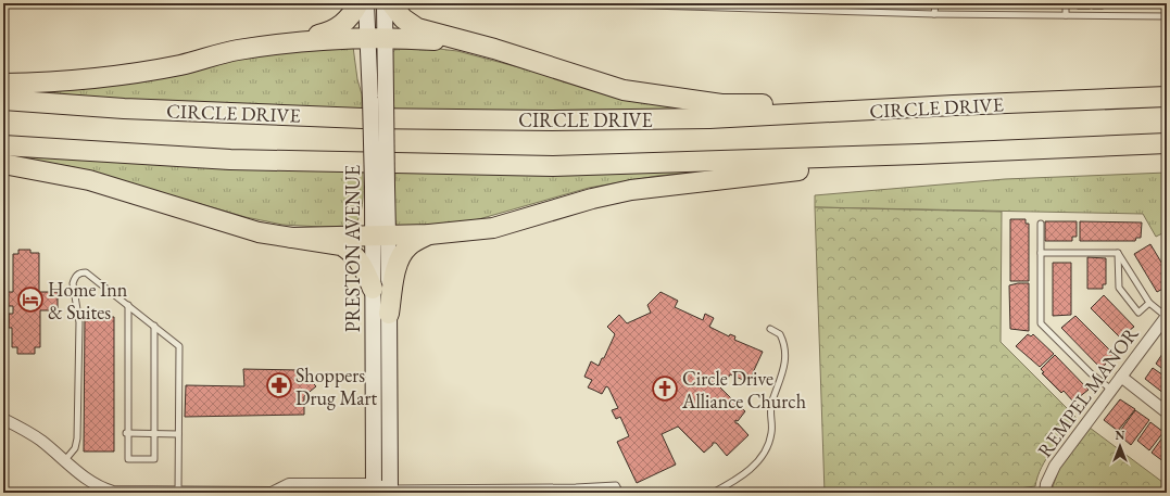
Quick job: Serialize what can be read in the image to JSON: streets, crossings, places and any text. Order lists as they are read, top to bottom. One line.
{"streets":{"highway":["CIRCLE DRIVE"],"main road":["PRESTON AVENUE"],"street":["REMPEL MANOR"]},"places":{"hotel":["Home Inn & Suites"],"pharmacy":["Shoppers Drug Mart"],"church":["Circle Drive Alliance Church"]},"north":"top"}
